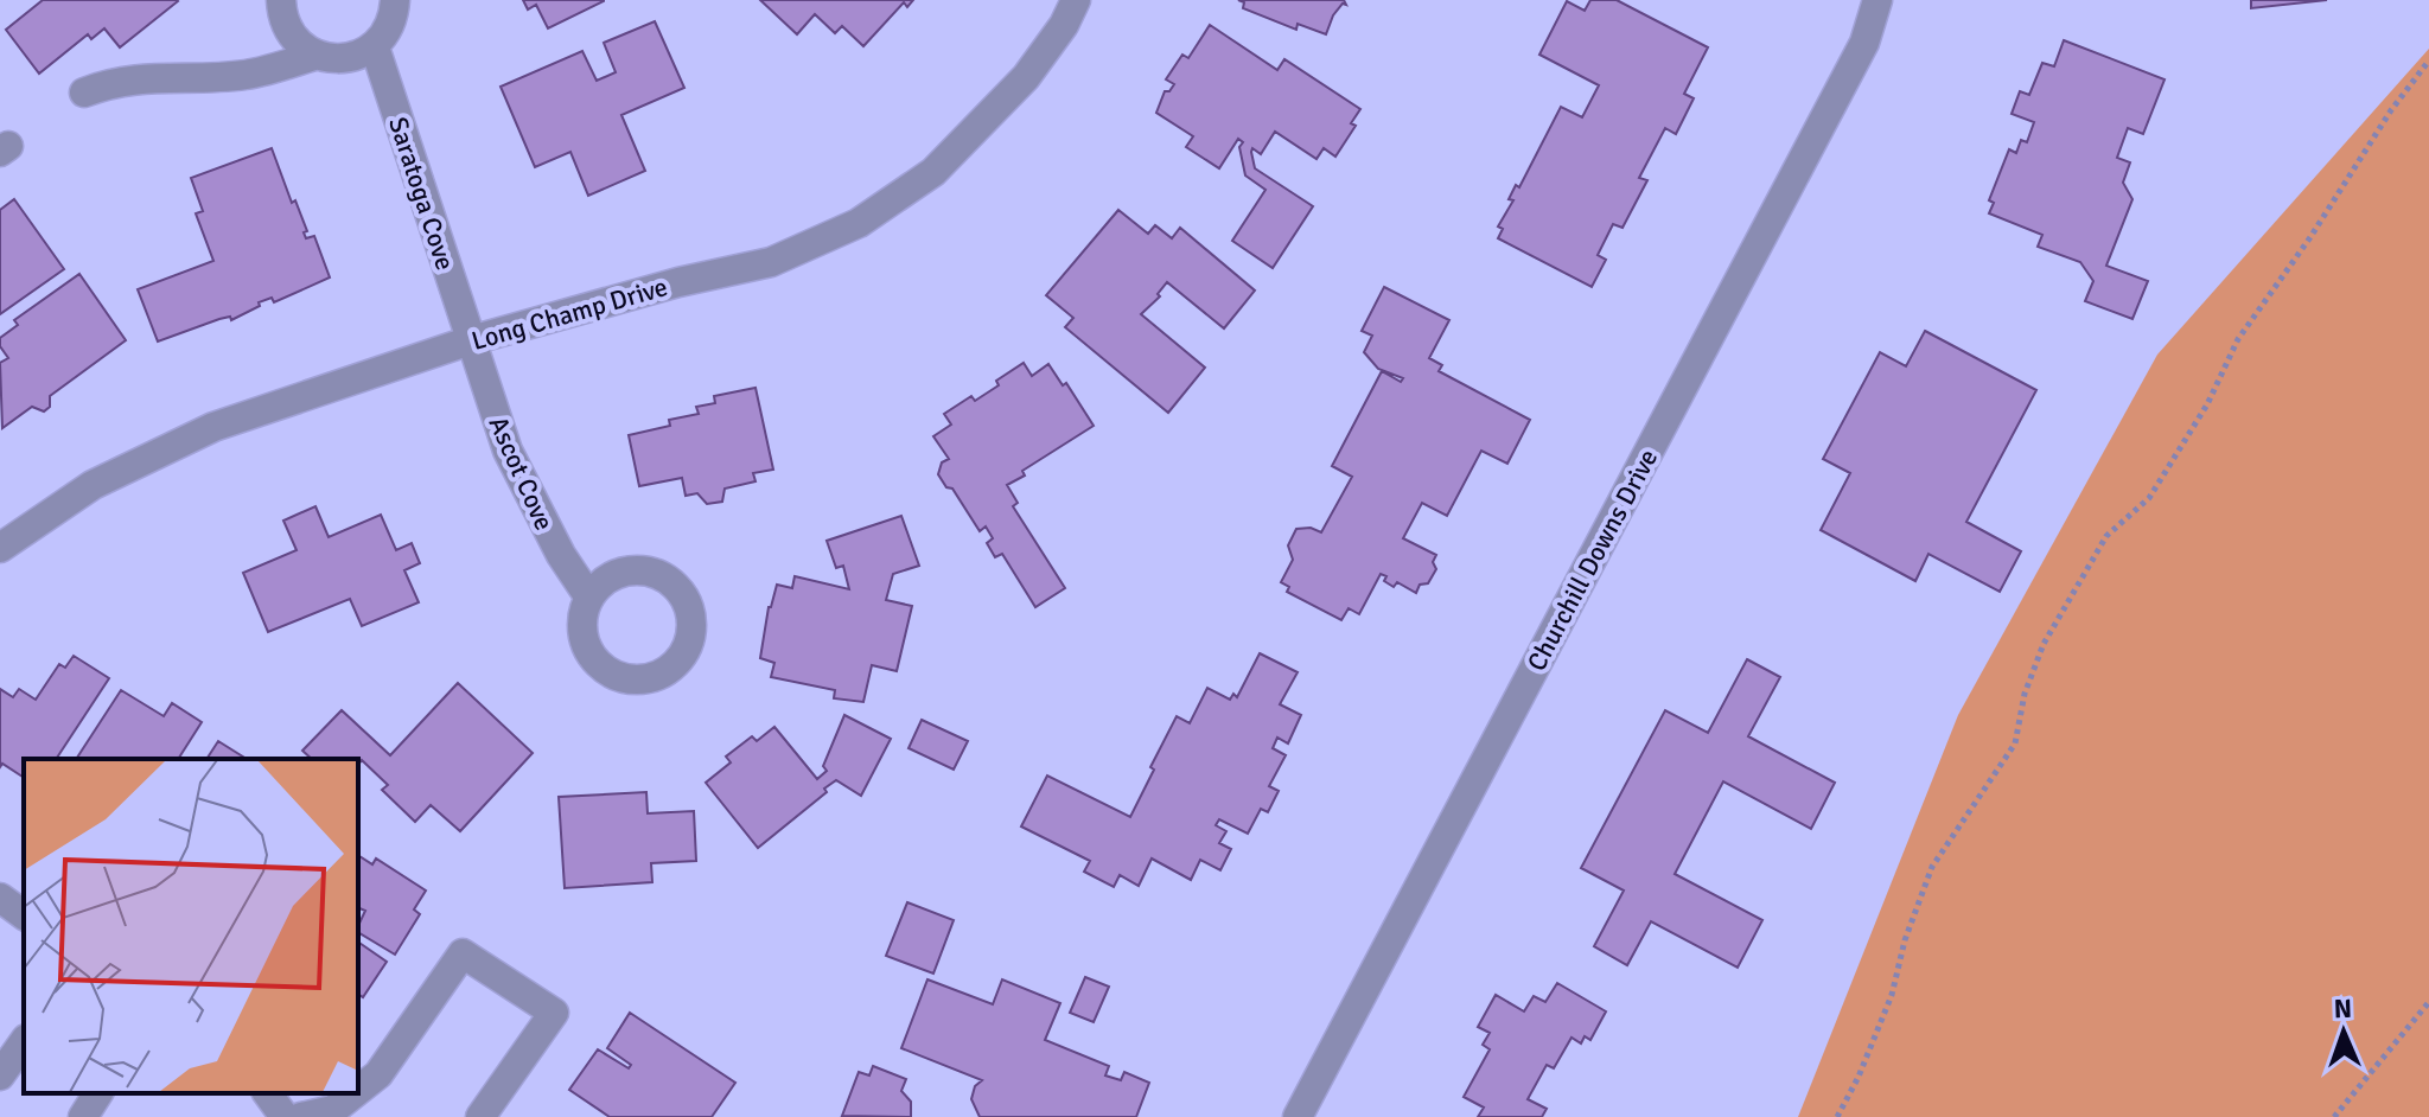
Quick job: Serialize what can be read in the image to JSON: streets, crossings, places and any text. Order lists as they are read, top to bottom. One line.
{"streets":{"street":["Saratoga Cove","Long Champ Drive","Ascot Cove","Churchill Downs Drive"]},"crossings":[["Saratoga Cove","Long Champ Drive"],["Saratoga Cove","Ascot Cove"],["Long Champ Drive","Ascot Cove"]],"north":"top"}
